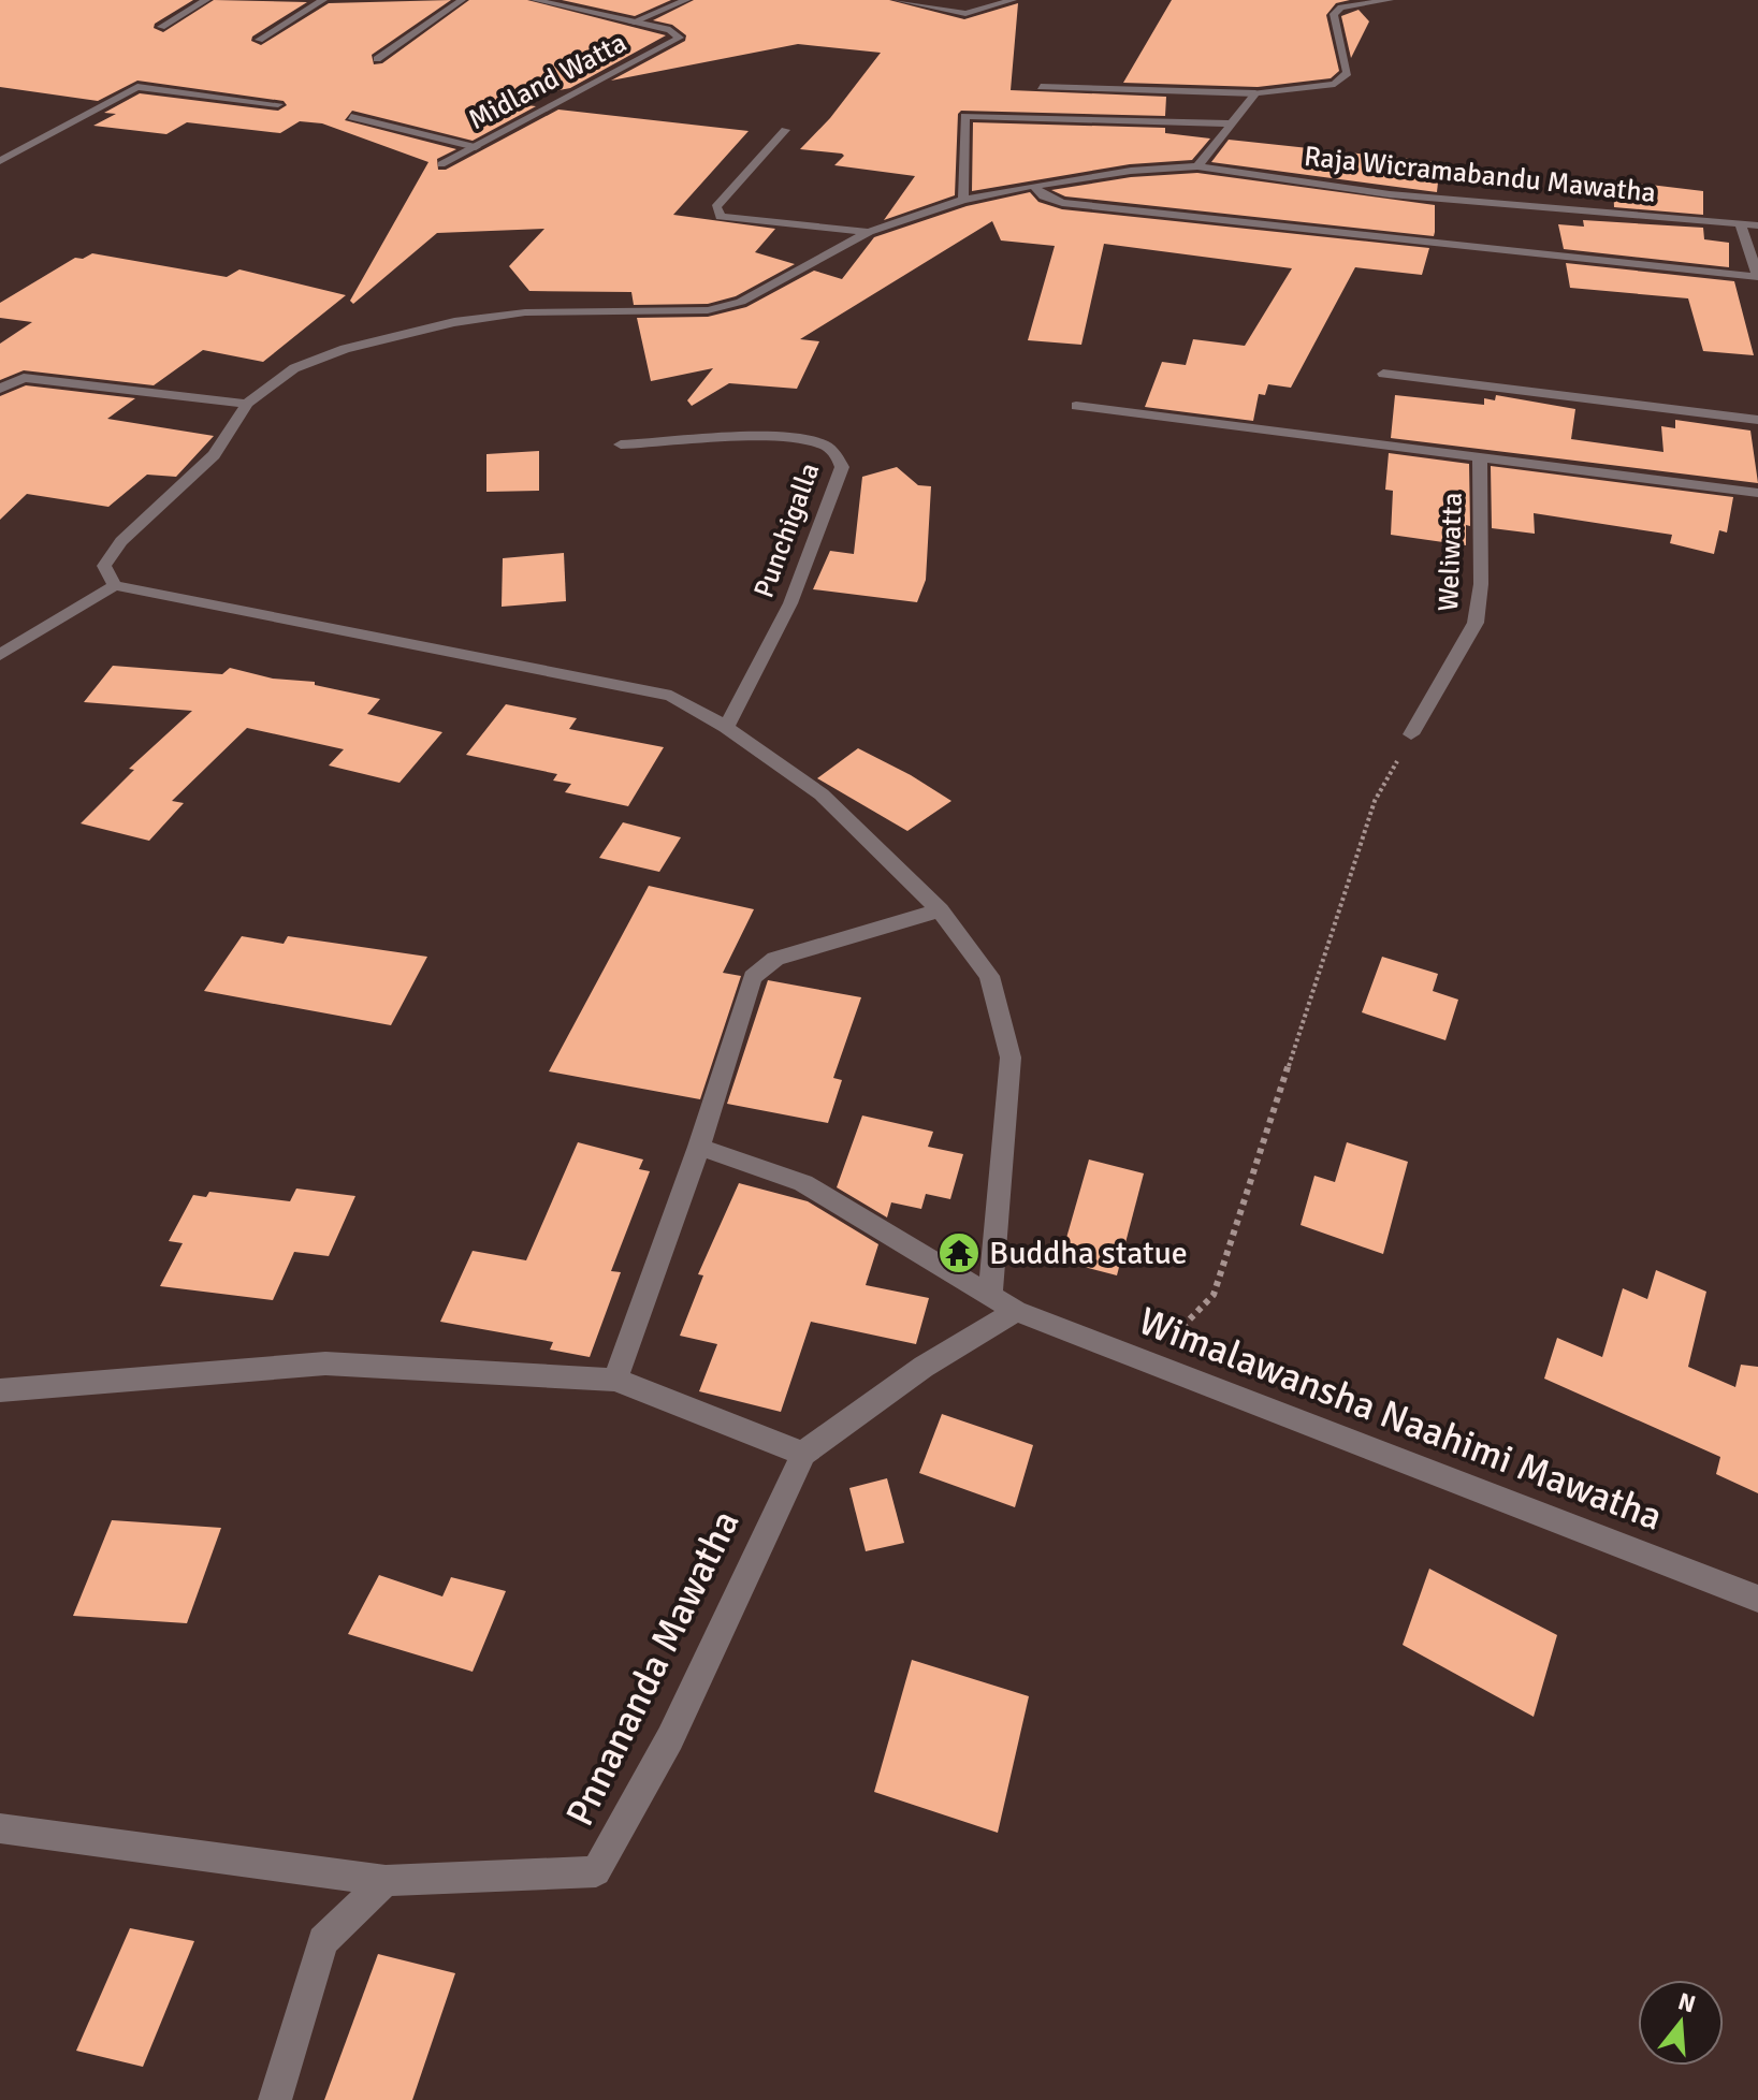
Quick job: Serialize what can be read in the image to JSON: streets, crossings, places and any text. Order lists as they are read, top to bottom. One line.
{"streets":{"street":["Midland Watta","Raja Wicramabandu Mawatha","Punchigalla","Weliwatta","Wimalawansha Naahimi Mawatha","Pnnananda Mawatha"]},"places":{"temple":["Buddha statue"]},"north":"top"}
